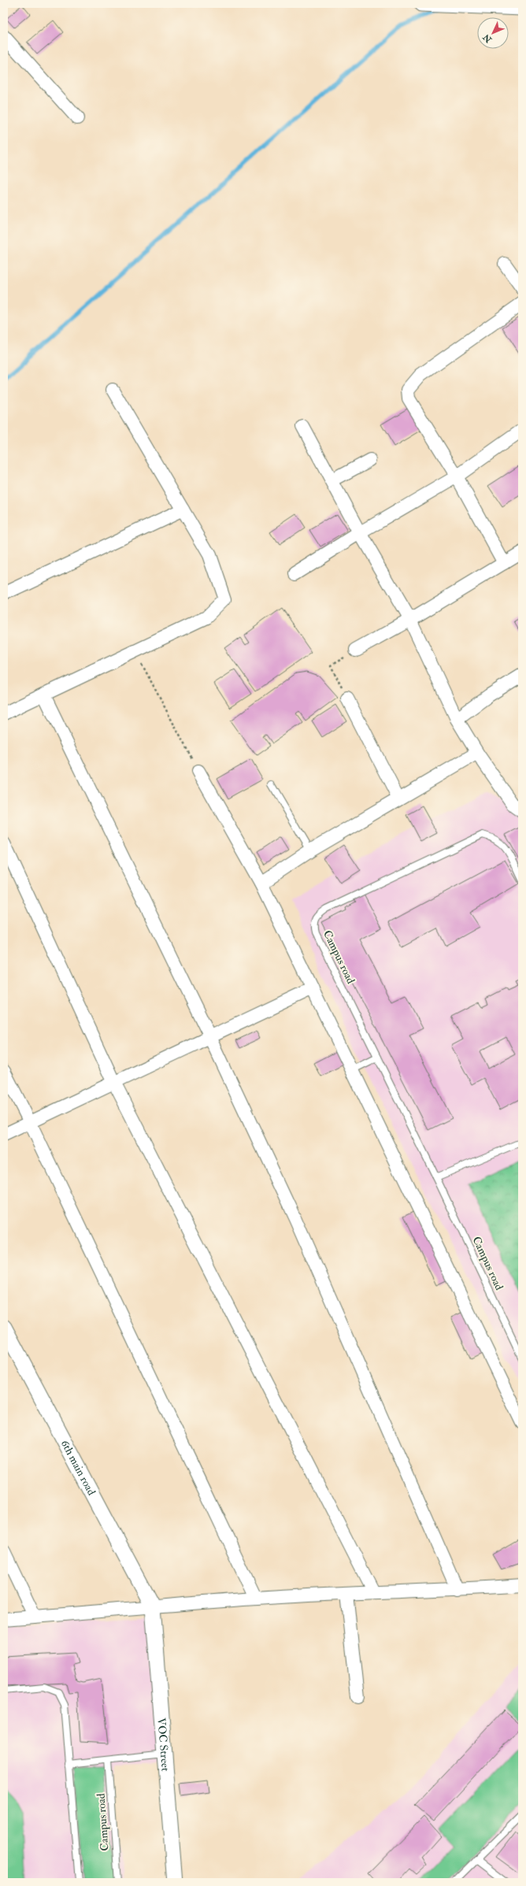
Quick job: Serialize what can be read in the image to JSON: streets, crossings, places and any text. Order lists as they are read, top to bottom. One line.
{"streets":{"street":["6th main road","VOC Street"],"lane":["Campus road"]},"crossings":[["6th main road","VOC Street"]],"north":"bottom left"}
